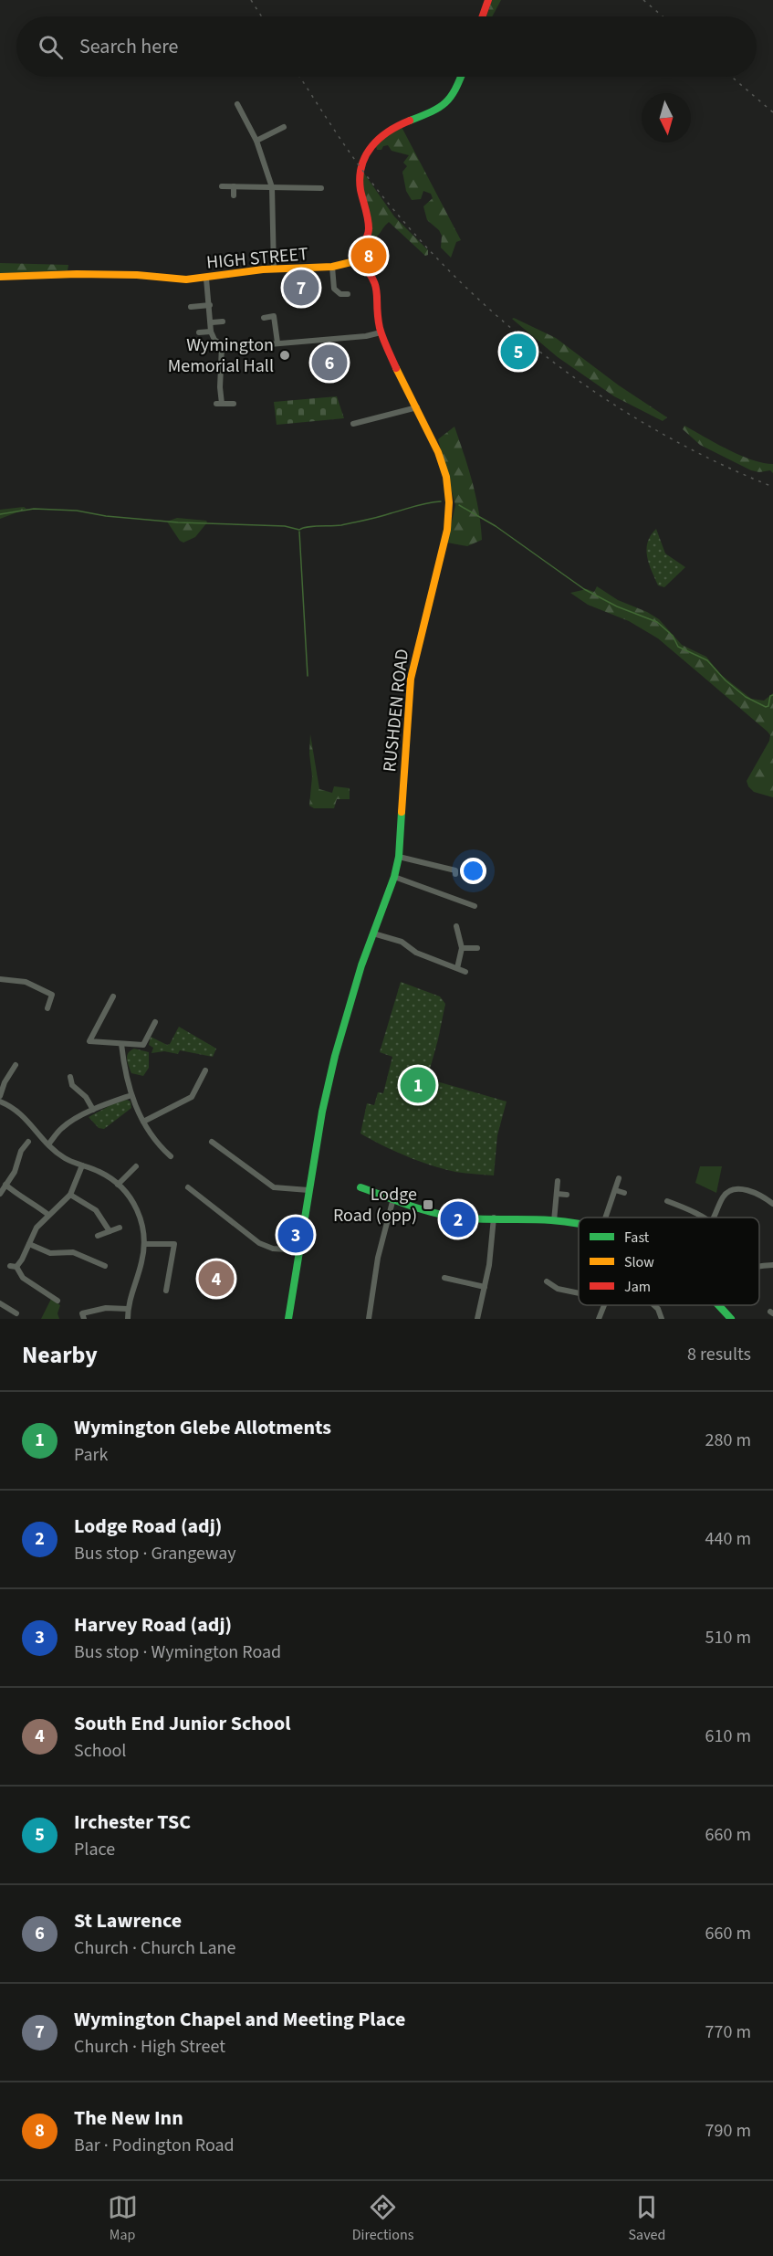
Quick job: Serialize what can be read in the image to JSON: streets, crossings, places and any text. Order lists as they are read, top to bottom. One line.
{"streets":{"street":["HIGH STREET","RUSHDEN ROAD"]},"crossings":[["HIGH STREET","RUSHDEN ROAD"]],"places":{"other":["Wymington Memorial Hall"],"transit":["Lodge Road (opp)"]},"legend":["Fast","Slow","Jam"],"north":"bottom","page":{"search":"Search here","pins":["8","7","5","6","1","2","3","4"],"heading":["Nearby","8 results"],"list":[{"mark":"1","name":"Wymington Glebe Allotments","note":"Park","value":"280 m"},{"mark":"2","name":"Lodge Road (adj)","note":"Bus stop · Grangeway","value":"440 m"},{"mark":"3","name":"Harvey Road (adj)","note":"Bus stop · Wymington Road","value":"510 m"},{"mark":"4","name":"South End Junior School","note":"School","value":"610 m"},{"mark":"5","name":"Irchester TSC","note":"Place","value":"660 m"},{"mark":"6","name":"St Lawrence","note":"Church · Church Lane","value":"660 m"},{"mark":"7","name":"Wymington Chapel and Meeting Place","note":"Church · High Street","value":"770 m"},{"mark":"8","name":"The New Inn","note":"Bar · Podington Road","value":"790 m"}],"nav":["Map","Directions","Saved"]}}
